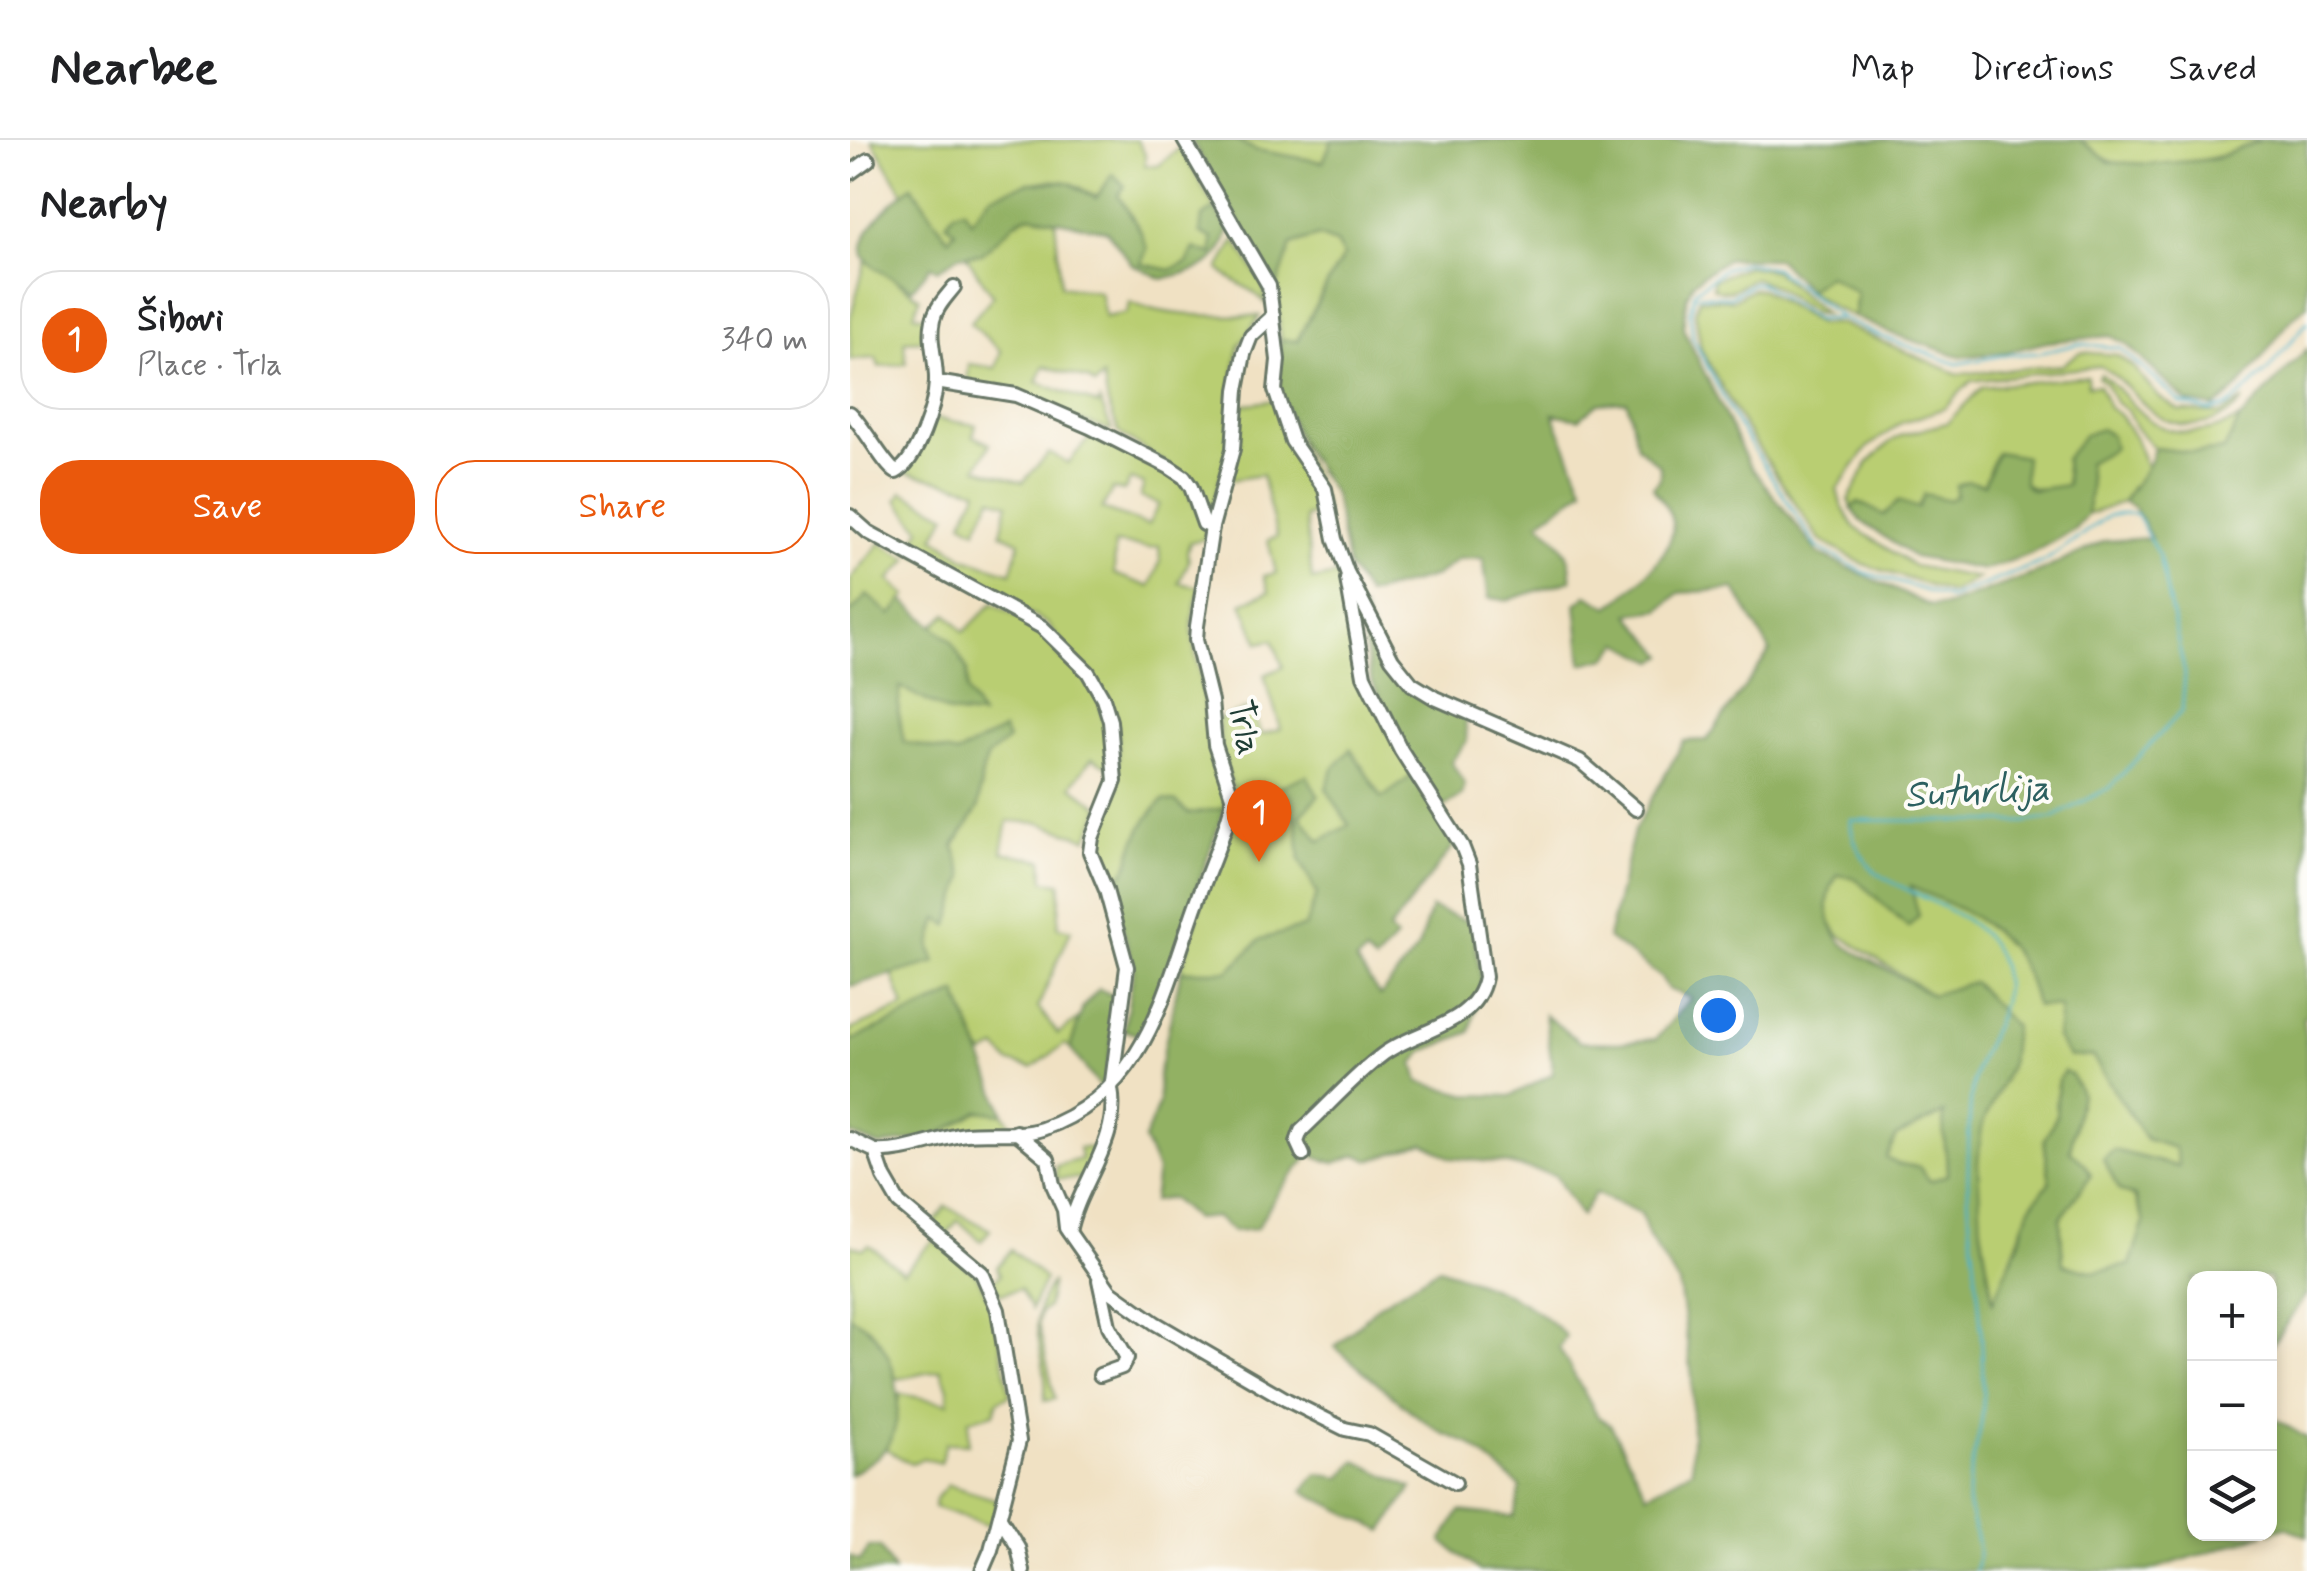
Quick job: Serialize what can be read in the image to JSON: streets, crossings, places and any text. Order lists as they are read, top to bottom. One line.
{"streets":{"street":["Trla"]},"water":["Suturlija"],"page":{"header":"Nearbee","nav":["Map","Directions","Saved"],"heading":"Nearby","list":[{"mark":"1","name":"Šibovi","note":"Place · Trla","value":"340 m"}],"buttons":["Save","Share"],"pins":"1","map_buttons":["+","−"]}}
